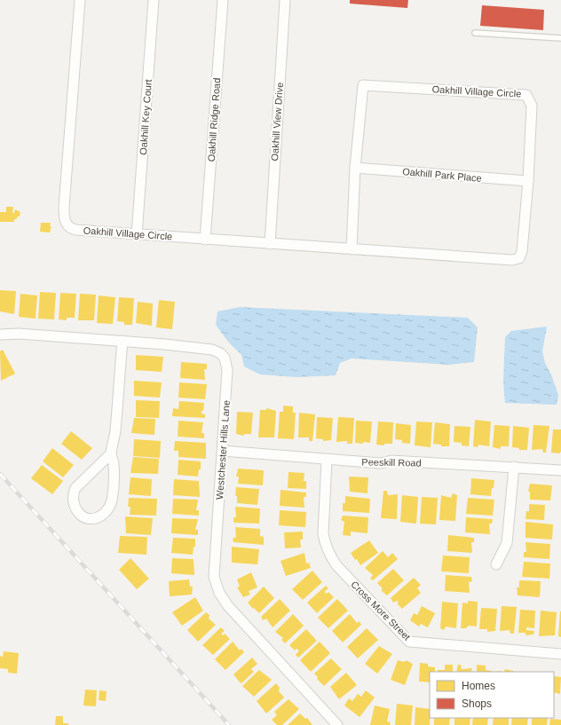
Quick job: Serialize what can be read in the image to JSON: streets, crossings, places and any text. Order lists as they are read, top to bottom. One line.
{"streets":{"street":["Oakhill Village Circle","Oakhill Key Court","Oakhill Ridge Road","Oakhill View Drive","Oakhill Park Place","Westchester Hills Lane","Peeskill Road","Cross More Street"]},"crossings":[["Oakhill Village Circle","Oakhill Key Court"],["Oakhill Village Circle","Oakhill Ridge Road"],["Oakhill Village Circle","Oakhill View Drive"],["Oakhill Village Circle","Oakhill Park Place"],["Westchester Hills Lane","Peeskill Road"],["Peeskill Road","Cross More Street"]],"legend":["Homes","Shops"]}
